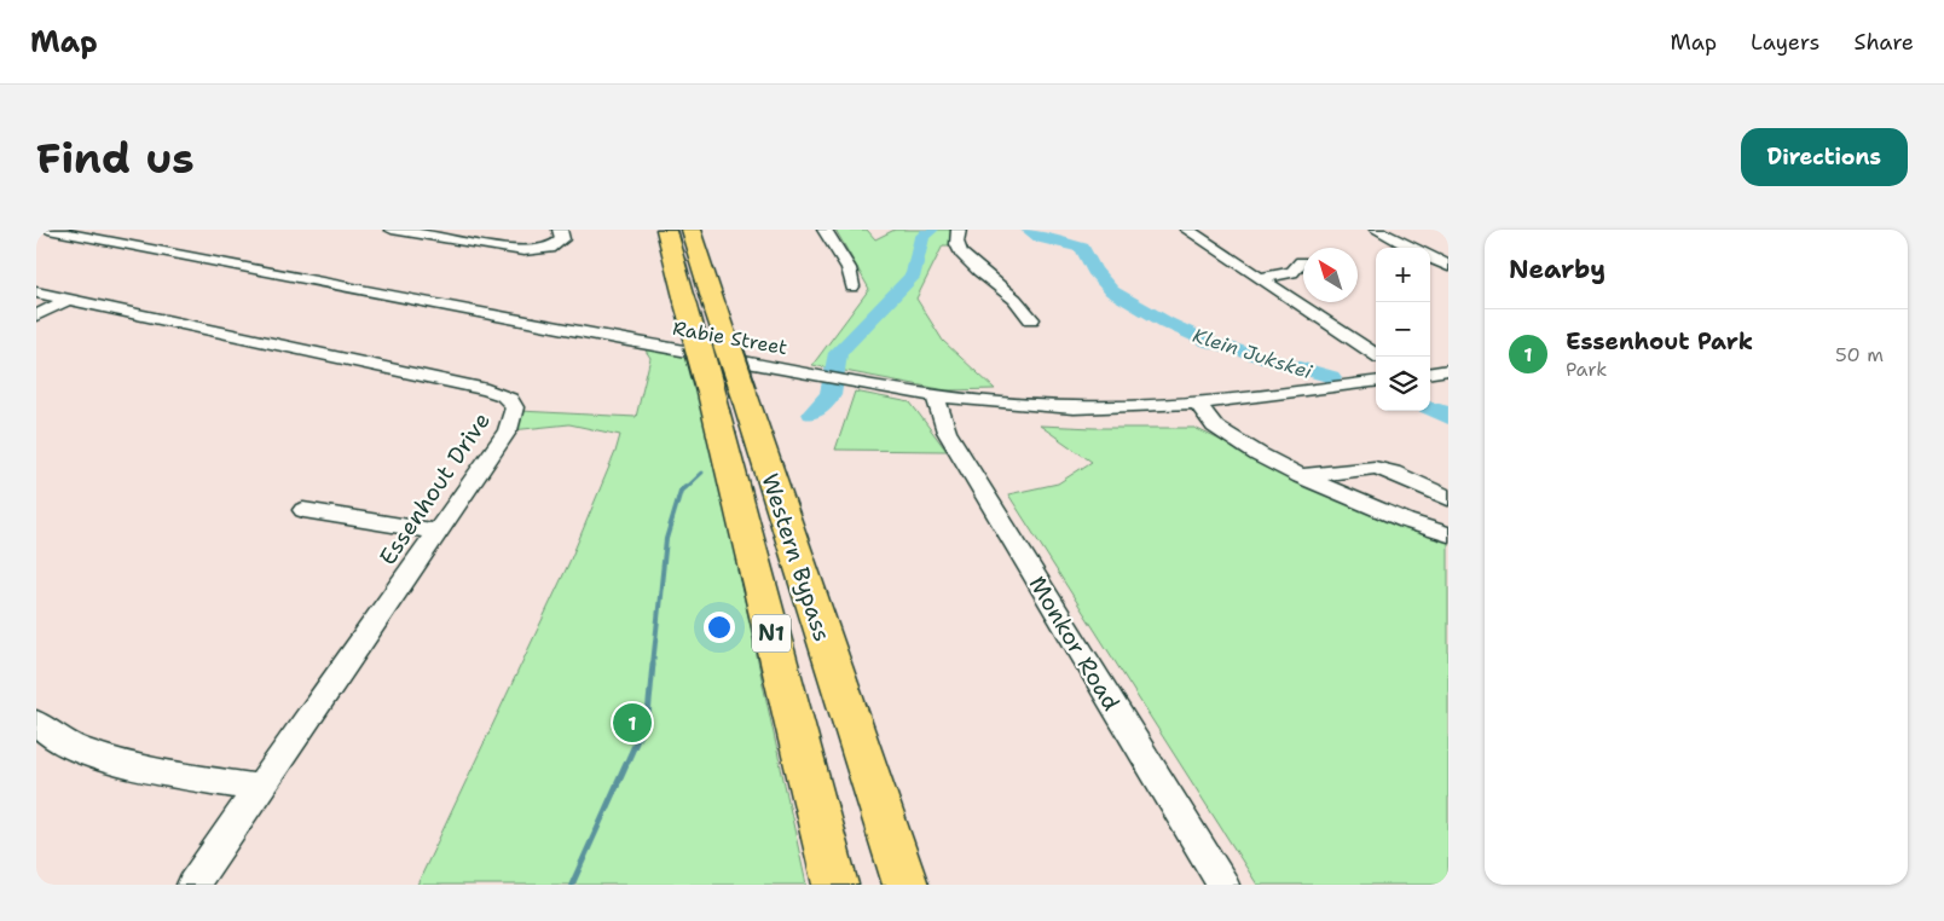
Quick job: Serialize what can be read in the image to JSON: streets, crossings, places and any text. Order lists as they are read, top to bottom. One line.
{"streets":{"highway":["Western Bypass","N1"],"street":["Rabie Street","Essenhout Drive","Monkor Road"]},"crossings":[["Rabie Street","Monkor Road"]],"water":["Klein Jukskei"],"north":"top left","page":{"header":"Map","nav":["Map","Layers","Share"],"buttons":"Directions","title":"Find us","heading":"Nearby","map_buttons":["+","−"],"list":[{"mark":"1","name":"Essenhout Park","note":"Park","value":"50 m"}],"pins":"1"}}
